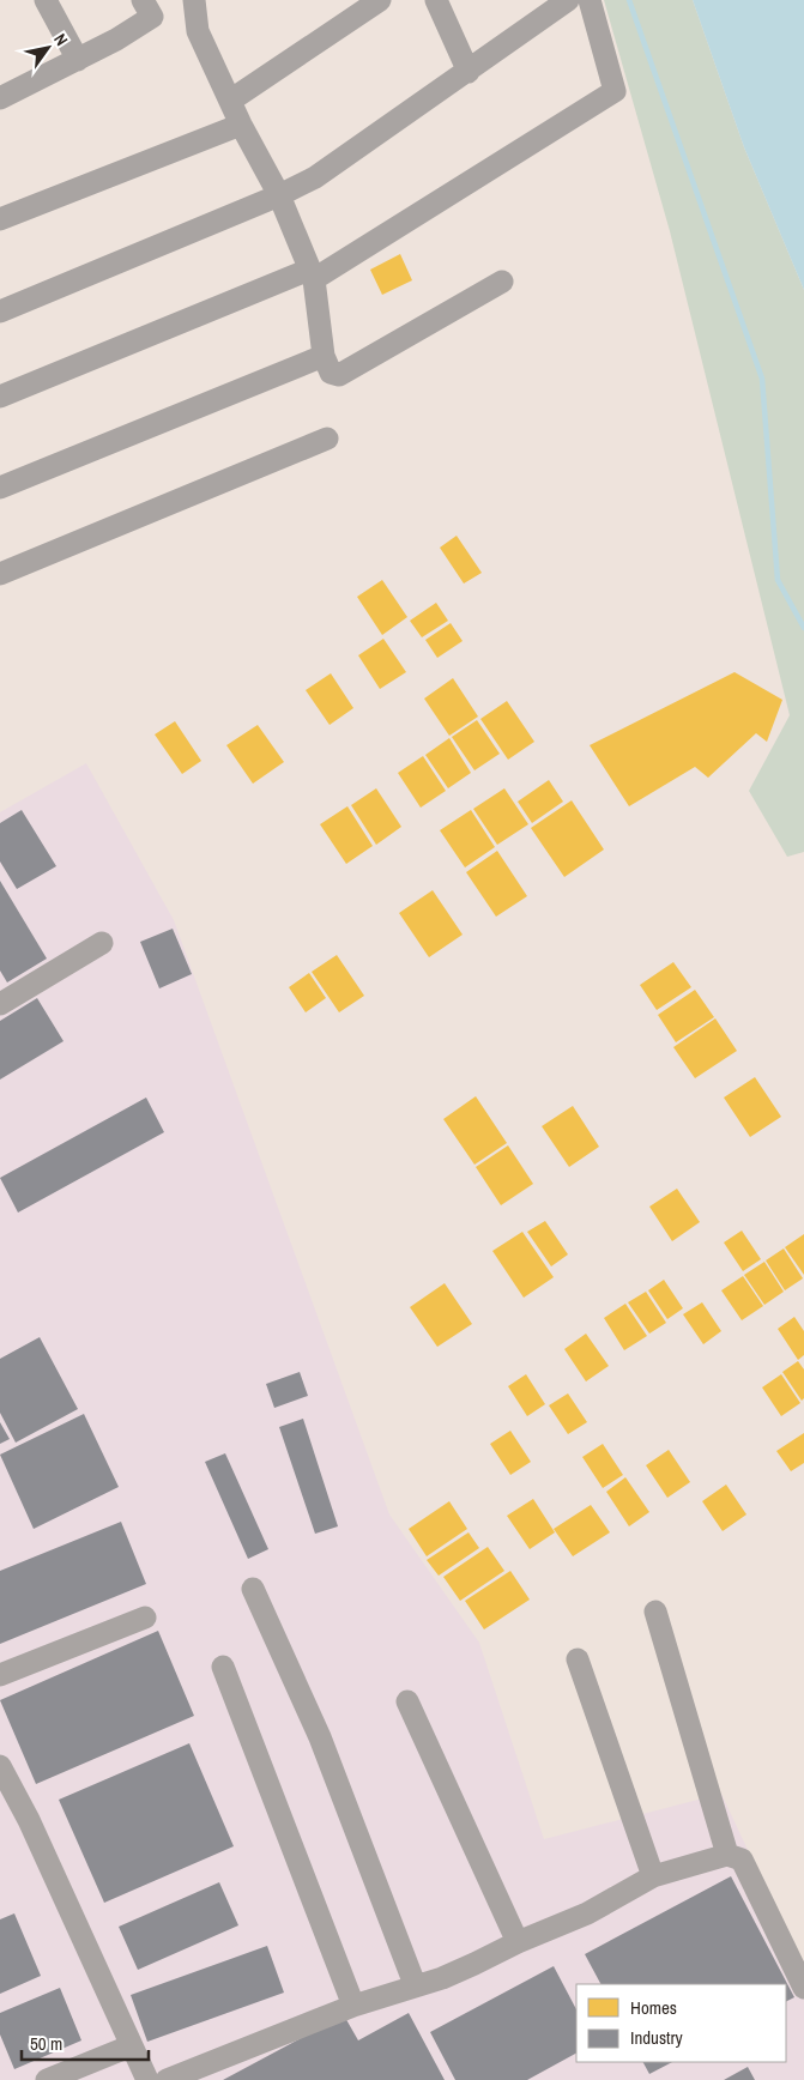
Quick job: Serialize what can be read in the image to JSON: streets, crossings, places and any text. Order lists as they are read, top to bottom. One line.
{"legend":["Homes","Industry"],"scale_bar":"50 m","north":"top right"}
